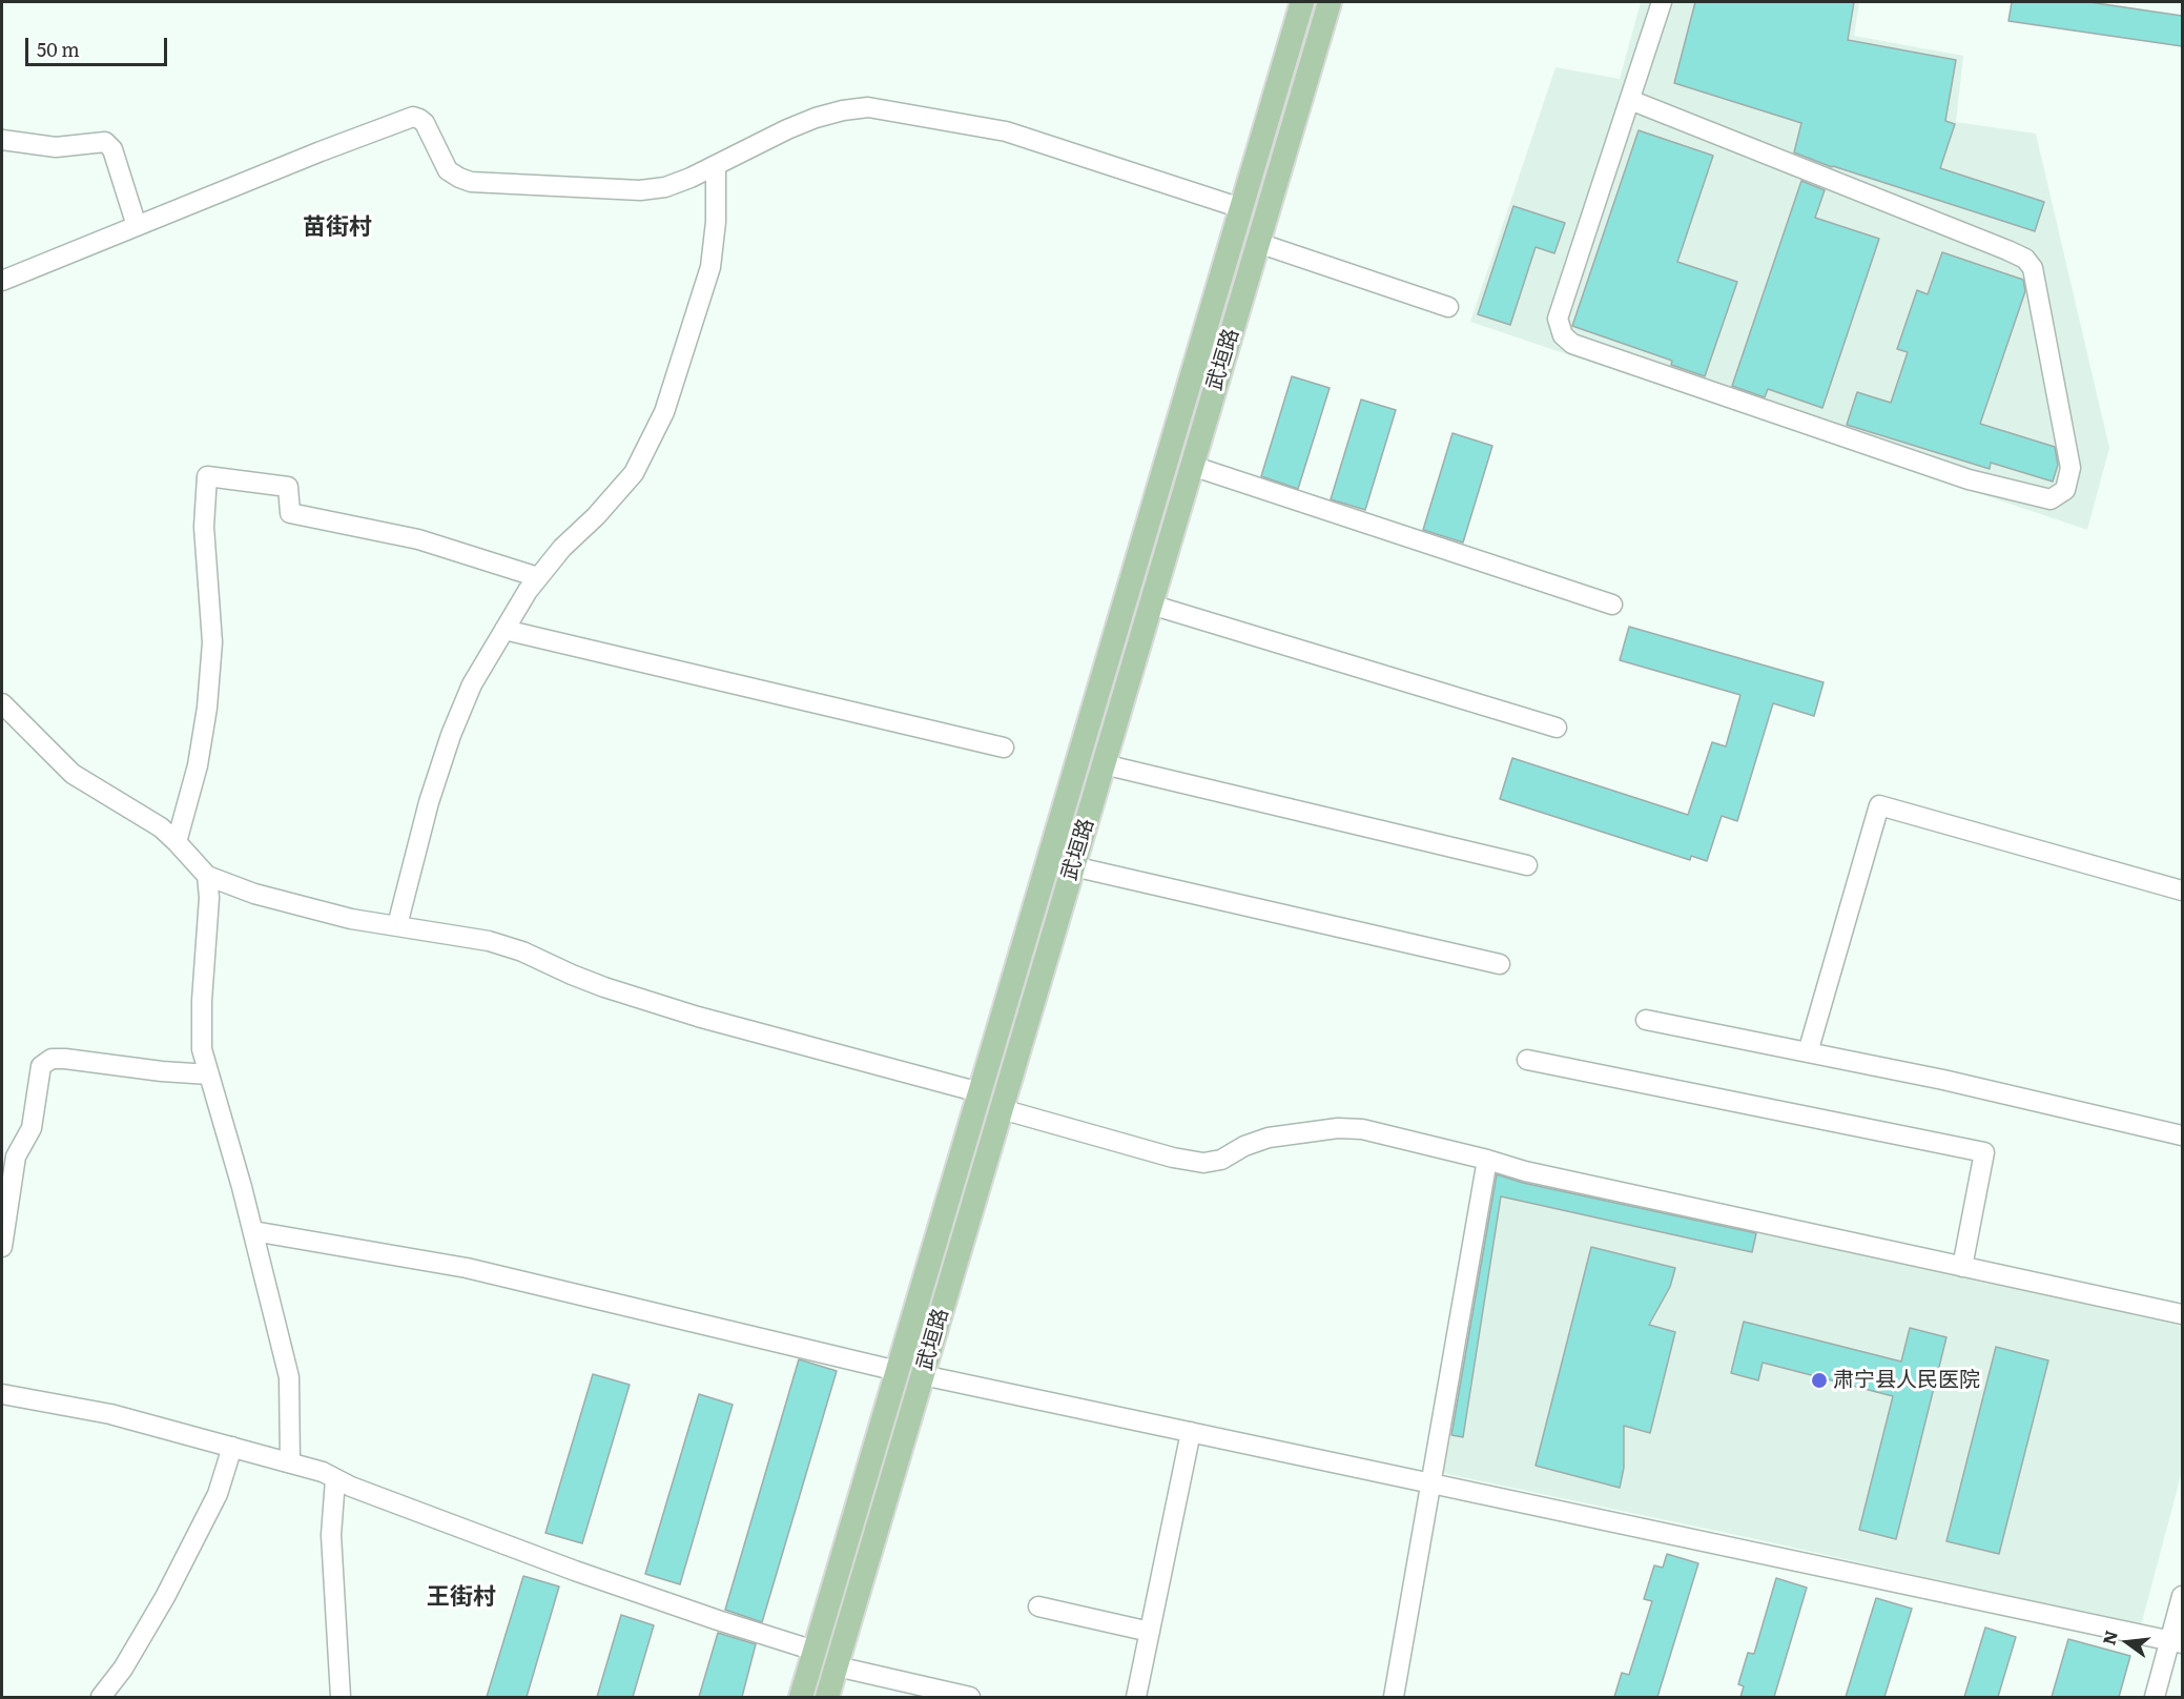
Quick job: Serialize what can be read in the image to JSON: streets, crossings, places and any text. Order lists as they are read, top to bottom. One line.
{"streets":{"main road":["武垣路"]},"districts":["苗街村","王街村"],"places":["肃宁县人民医院"],"scale_bar":"50 m","north":"left"}
